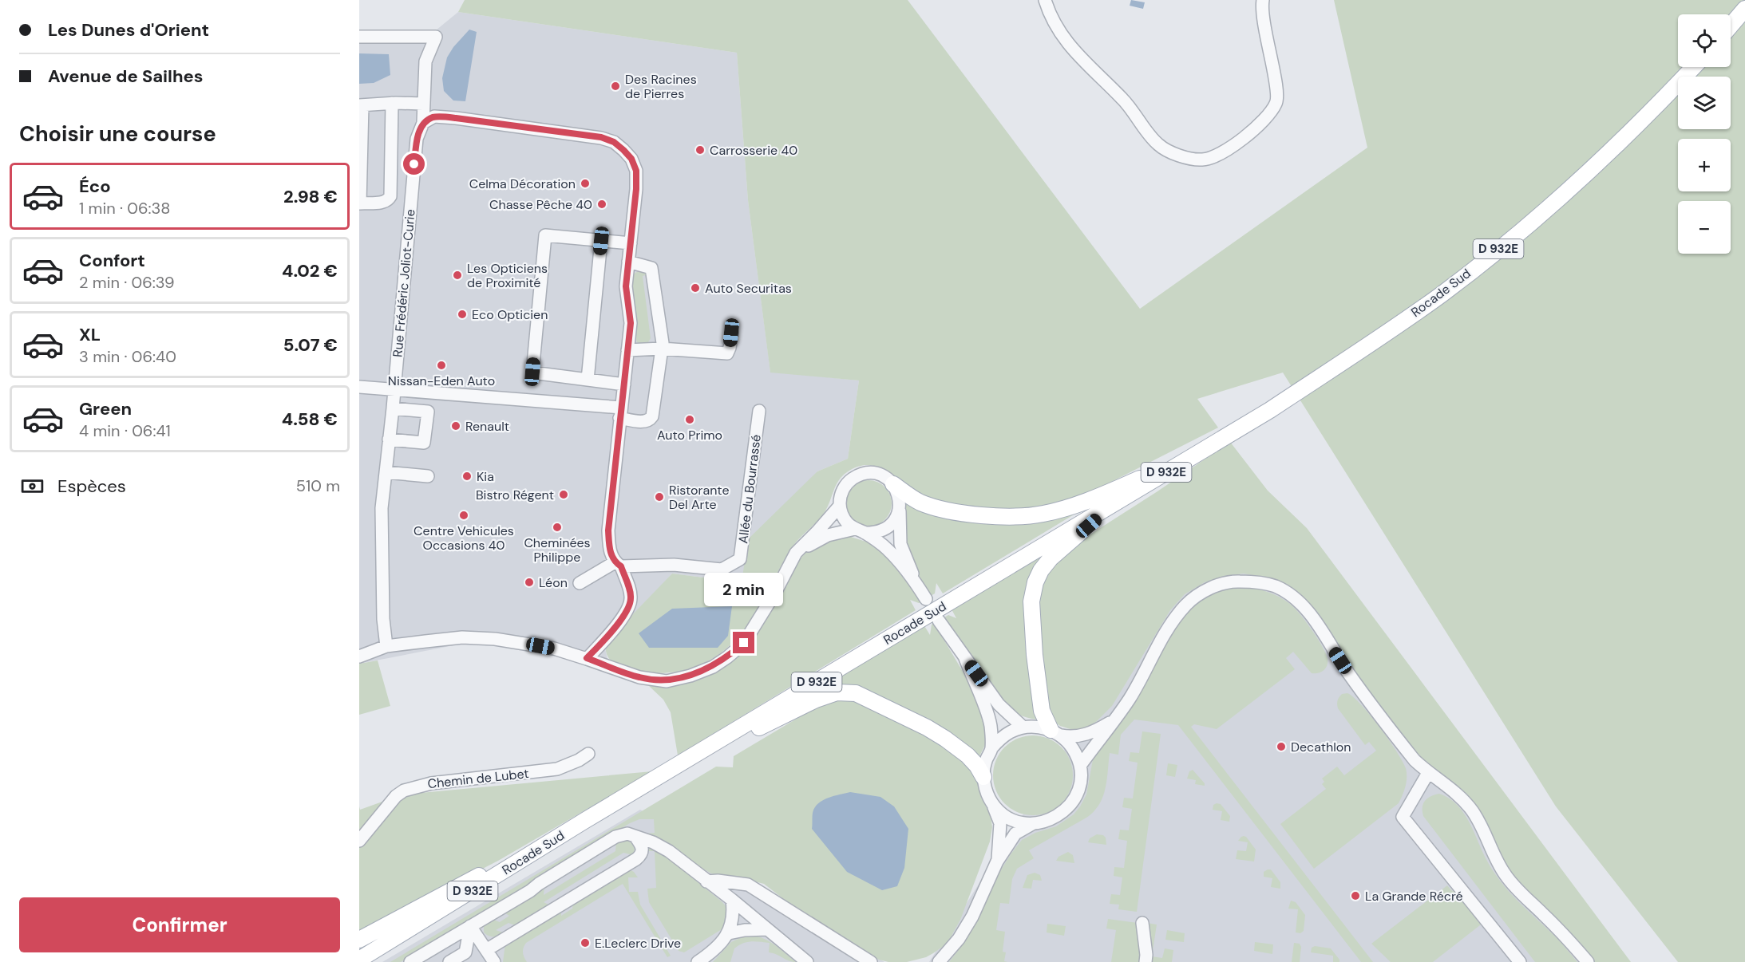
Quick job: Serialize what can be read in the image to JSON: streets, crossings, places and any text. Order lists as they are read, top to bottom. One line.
{"streets":{"main road":["D 932E","Rocade Sud"],"street":["Rue Frédéric Joliot-Curie","Allée du Bourrassé","Chemin de Lubet"]},"places":["Des Racines de Pierres","Carrosserie 40","Celma Décoration","Chasse Pêche 40","Les Opticiens de Proximité","Auto Securitas","Eco Opticien","Nissan-Eden Auto","Auto Primo","Renault","Kia","Bistro Régent","Ristorante Del Arte","Centre Vehicules Occasions 40","Cheminées Philippe","Léon","Decathlon","La Grande Récré","E.Leclerc Drive"],"page":{"banner":["Les Dunes d'Orient","Avenue de Sailhes"],"map_buttons":["+","−"],"heading":"Choisir une course","list":[{"name":"Éco","note":"1 min · 06:38","value":"2.98 €"},{"name":"Confort","note":"2 min · 06:39","value":"4.02 €"},{"name":"XL","note":"3 min · 06:40","value":"5.07 €"},{"name":"Green","note":"4 min · 06:41","value":"4.58 €"}],"pay":["Espèces","510 m"],"bubble":"2 min","buttons":"Confirmer"}}
